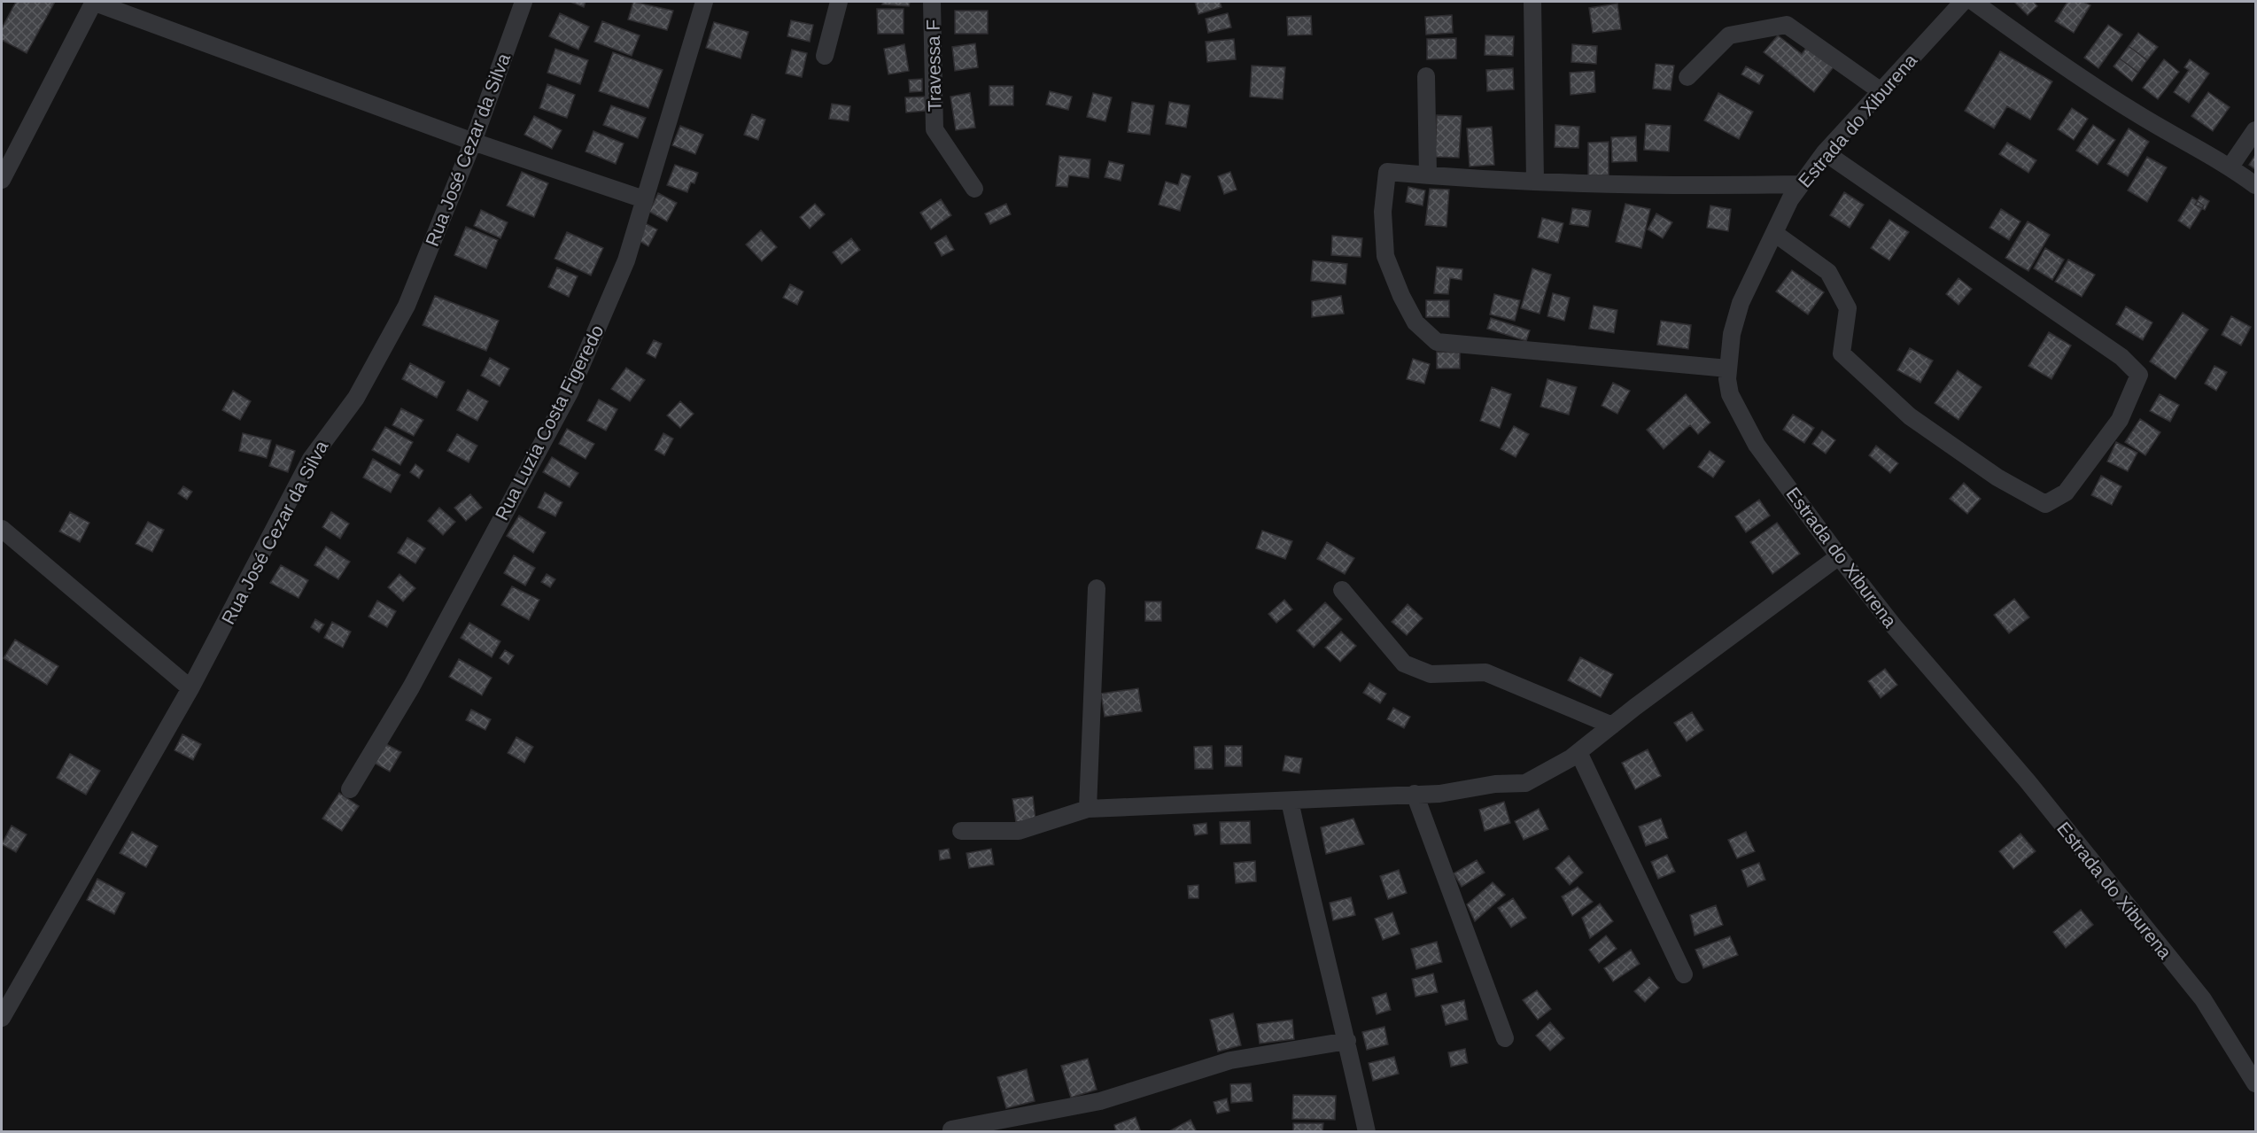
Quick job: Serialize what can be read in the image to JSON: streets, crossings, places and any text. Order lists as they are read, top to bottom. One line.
{"streets":{"street":["Travessa F","Estrada do Xiburena","Rua José Cezar da Silva","Rua Luzia Costa Figeredo"]}}
